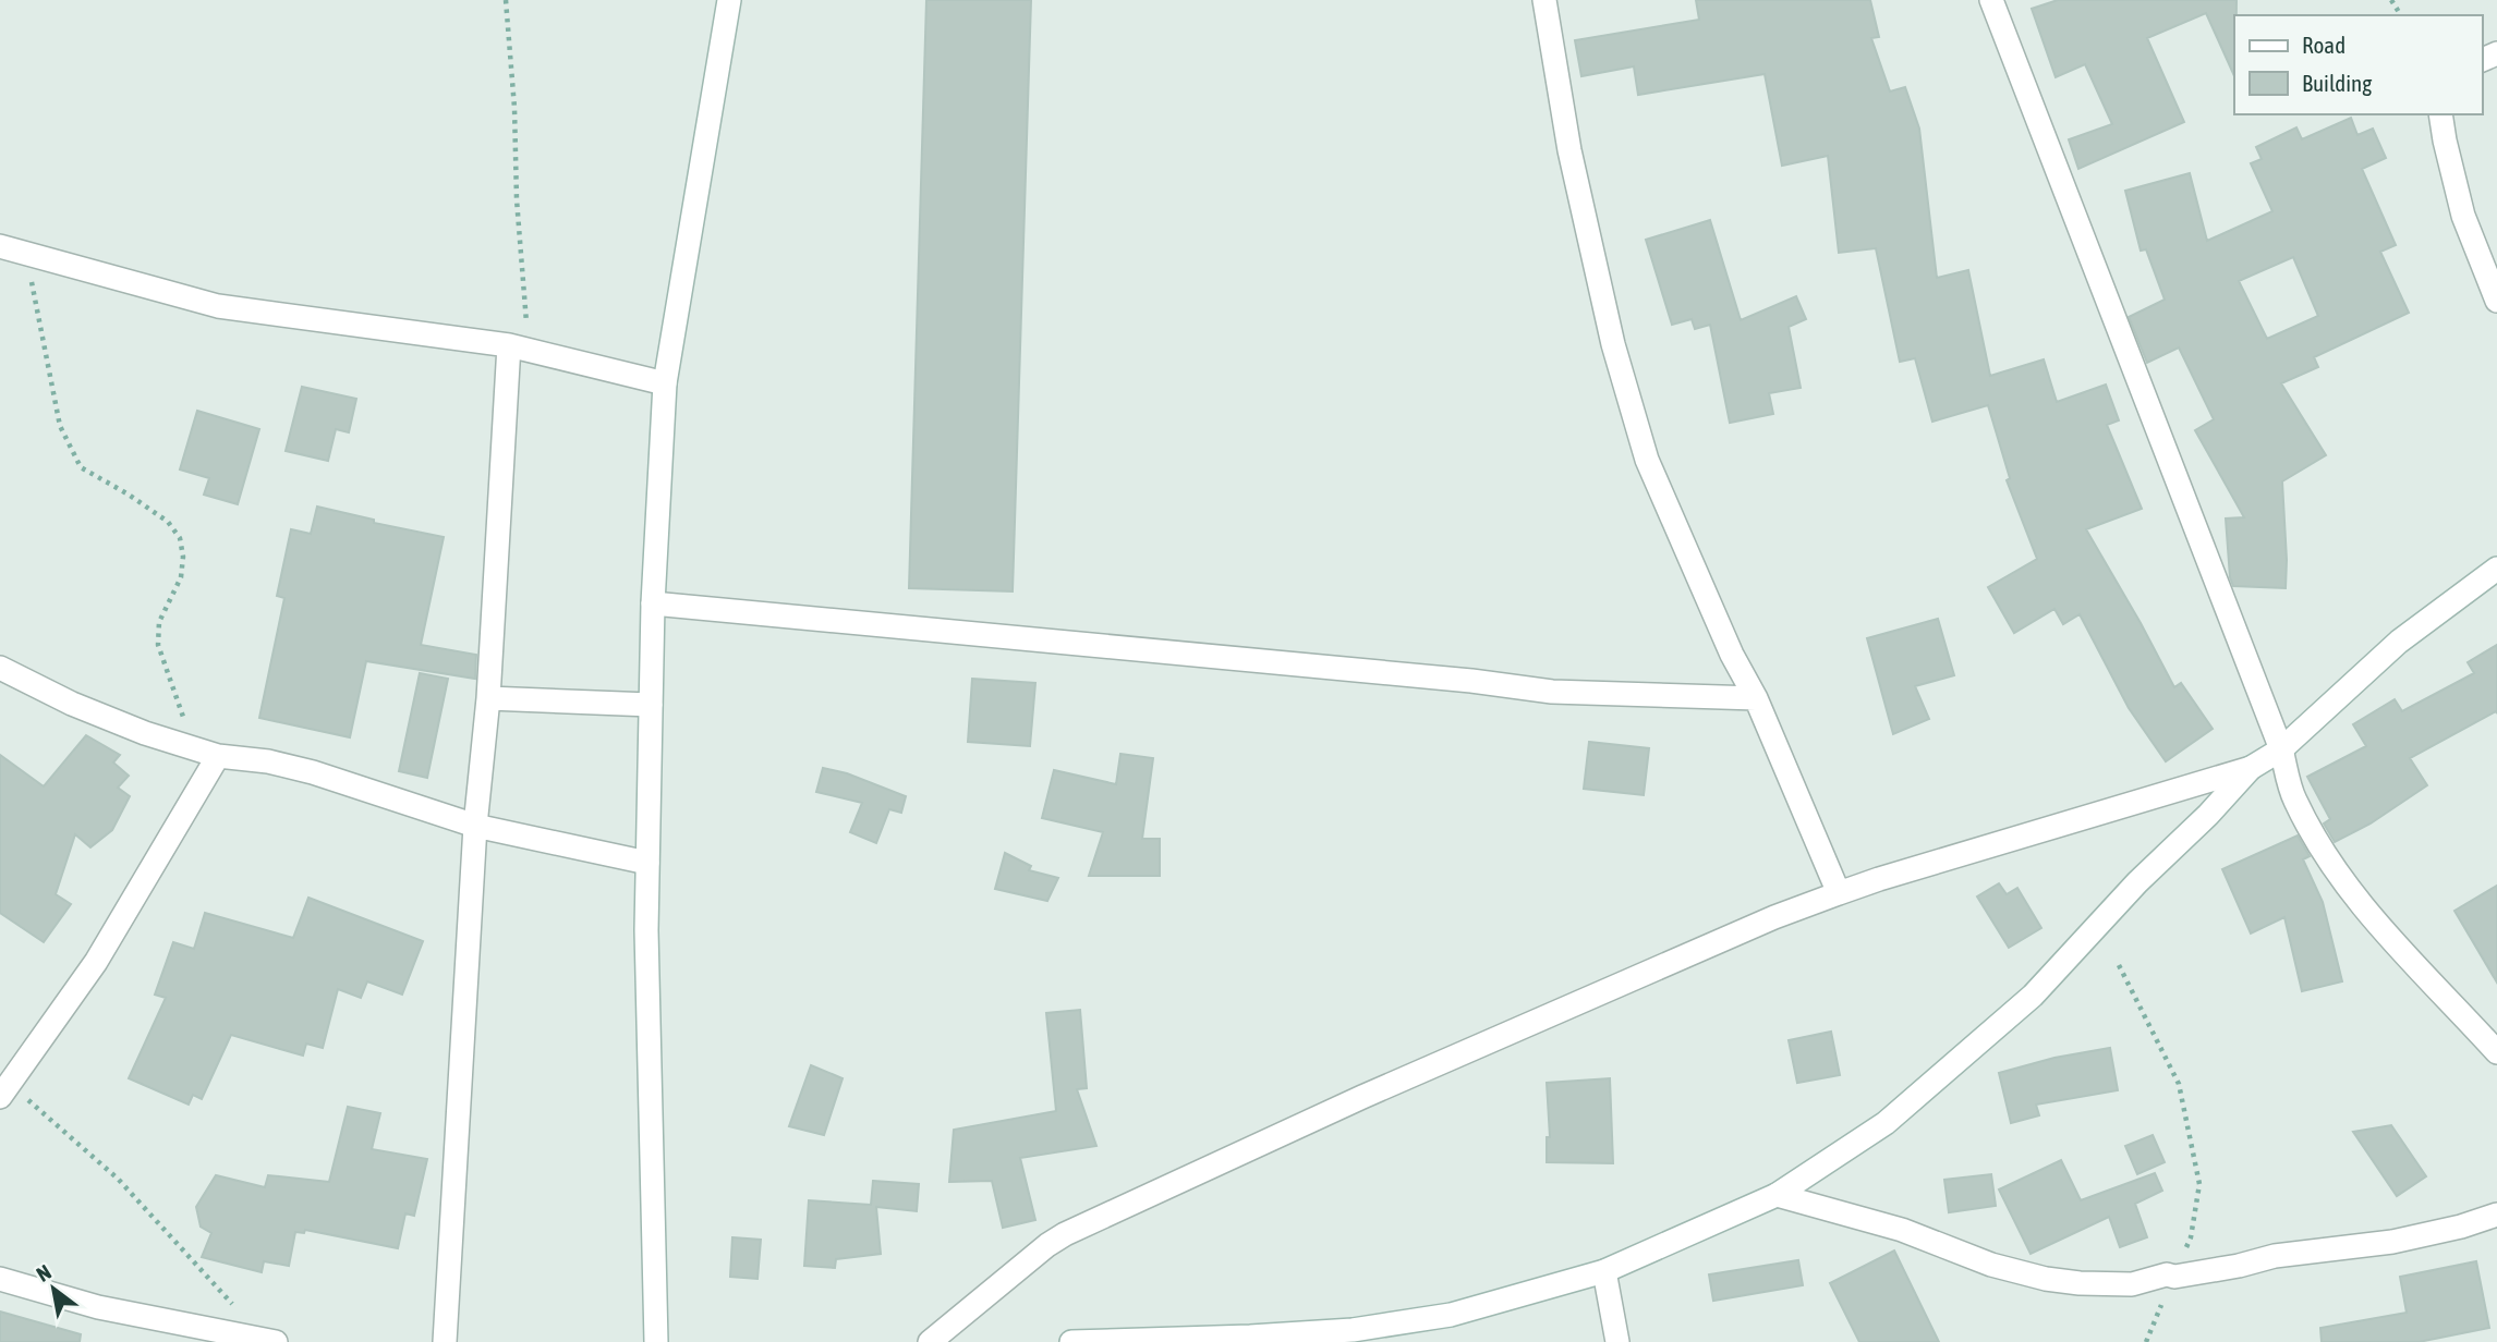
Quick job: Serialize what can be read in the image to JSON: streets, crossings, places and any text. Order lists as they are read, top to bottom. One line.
{"legend":["Road","Building"],"north":"top left"}
